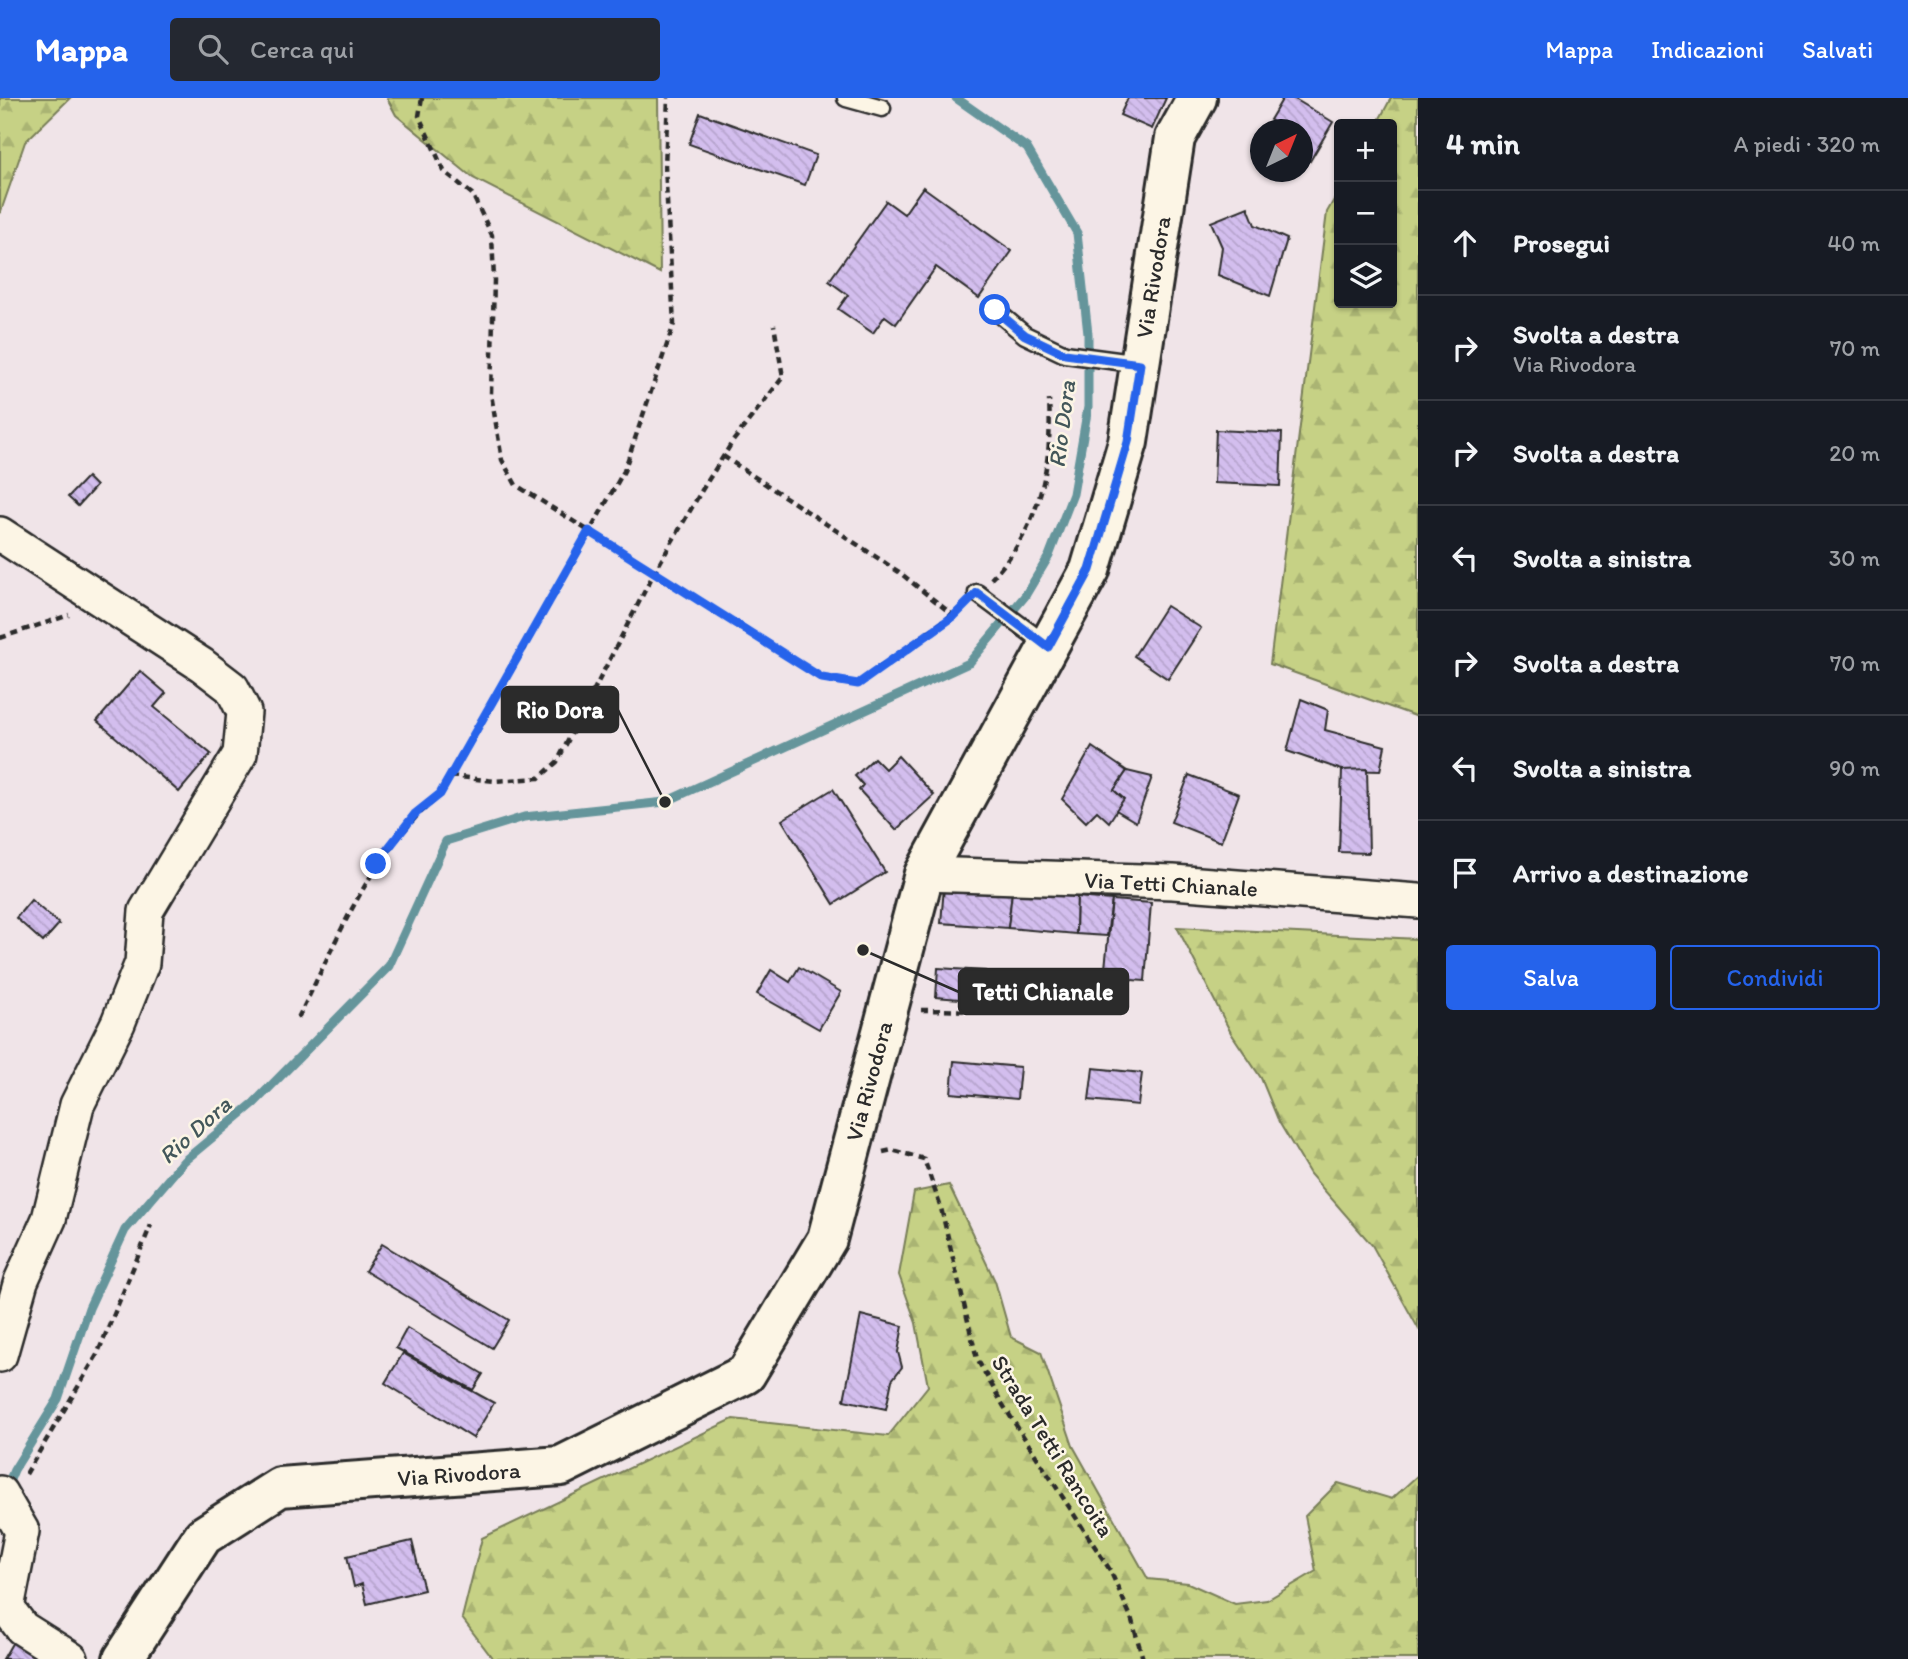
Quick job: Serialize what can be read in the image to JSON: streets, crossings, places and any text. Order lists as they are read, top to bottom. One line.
{"streets":{"street":["Via Rivodora","Via Tetti Chianale"],"path":["Strada Tetti Rancoita"]},"crossings":[["Via Rivodora","Via Tetti Chianale"],["Via Rivodora","Strada Tetti Rancoita"]],"water":["Rio Dora"],"places":["Rio Dora","Tetti Chianale"],"north":"top right","page":{"header":"Mappa","search":"Cerca qui","nav":["Mappa","Indicazioni","Salvati"],"heading":["4 min","A piedi · 320 m"],"map_buttons":["+","−"],"list":[["Prosegui","40 m"],["Svolta a destra","Via Rivodora","70 m"],["Svolta a destra","20 m"],["Svolta a sinistra","30 m"],["Svolta a destra","70 m"],["Svolta a sinistra","90 m"],"Arrivo a destinazione"],"buttons":["Salva","Condividi"]}}
